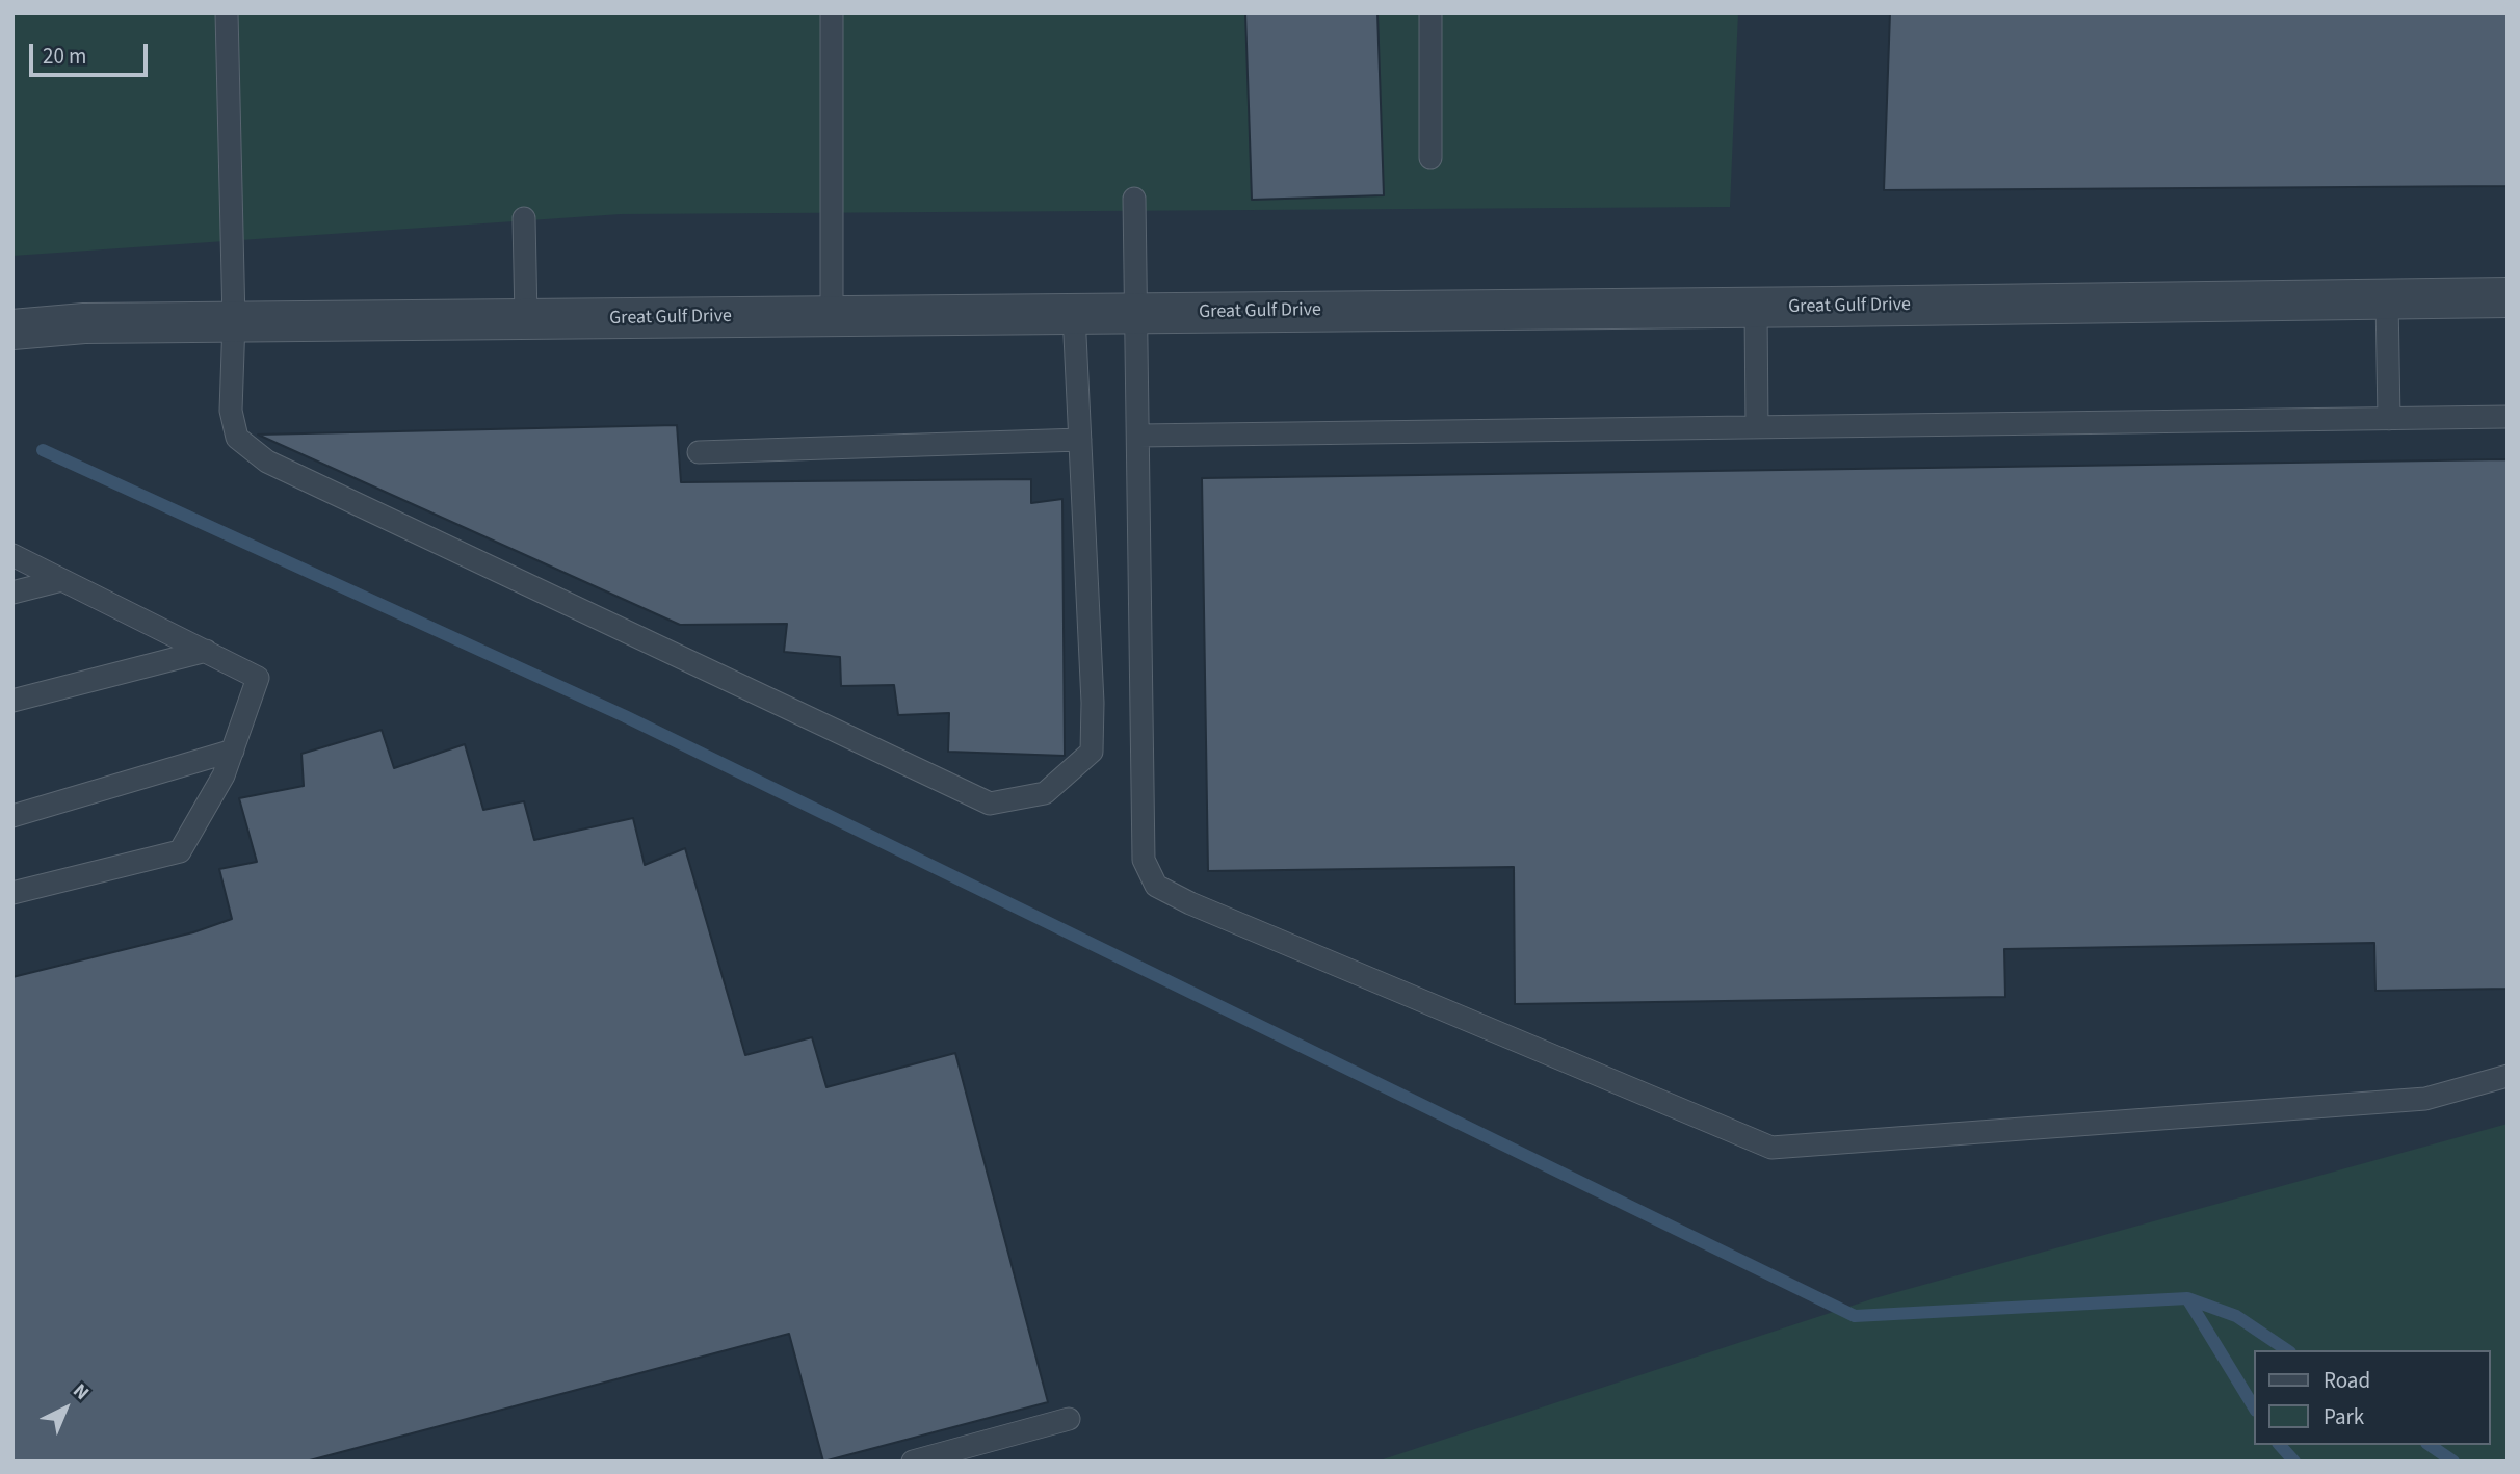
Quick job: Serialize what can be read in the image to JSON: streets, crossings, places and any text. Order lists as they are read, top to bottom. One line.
{"streets":{"street":["Great Gulf Drive"]},"legend":["Road","Park"],"scale_bar":"20 m","north":"top right"}
